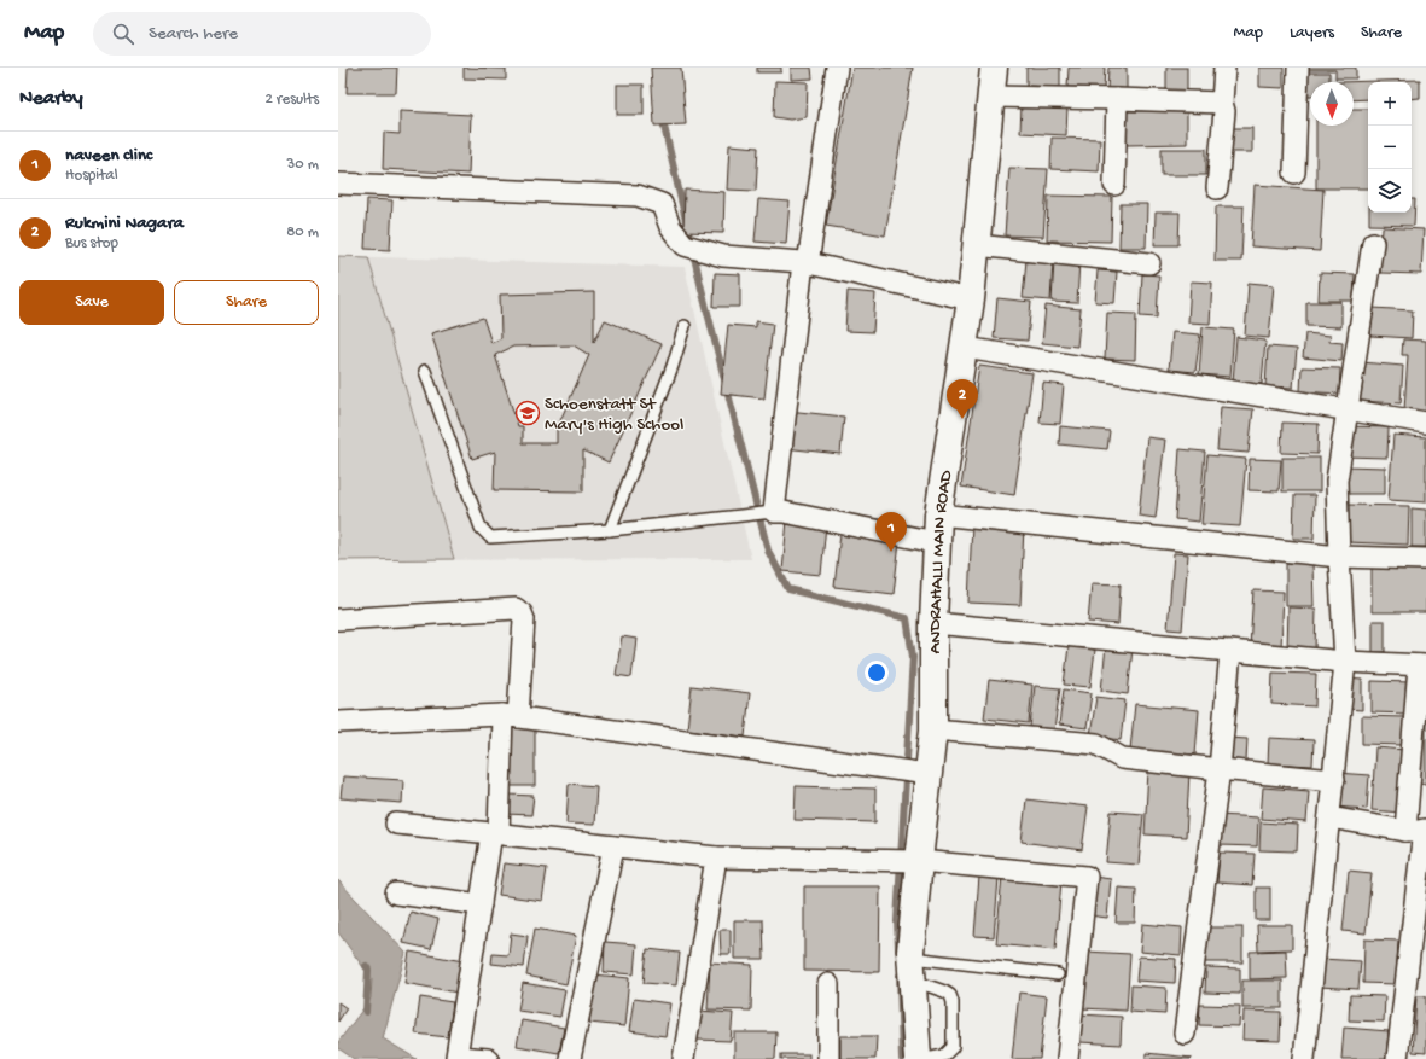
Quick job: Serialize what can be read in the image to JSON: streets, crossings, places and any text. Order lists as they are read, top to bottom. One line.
{"streets":{"main road":["ANDRAHALLI MAIN ROAD"]},"places":{"school or university":["Schoenstatt St Mary's High School"]},"north":"bottom","page":{"header":"Map","search":"Search here","nav":["Map","Layers","Share"],"heading":["Nearby","2 results"],"map_buttons":["+","−"],"list":[{"mark":"1","name":"naveen clinc","note":"Hospital","value":"30 m"},{"mark":"2","name":"Rukmini Nagara","note":"Bus stop","value":"80 m"}],"buttons":["Save","Share"],"pins":["2","1"]}}
